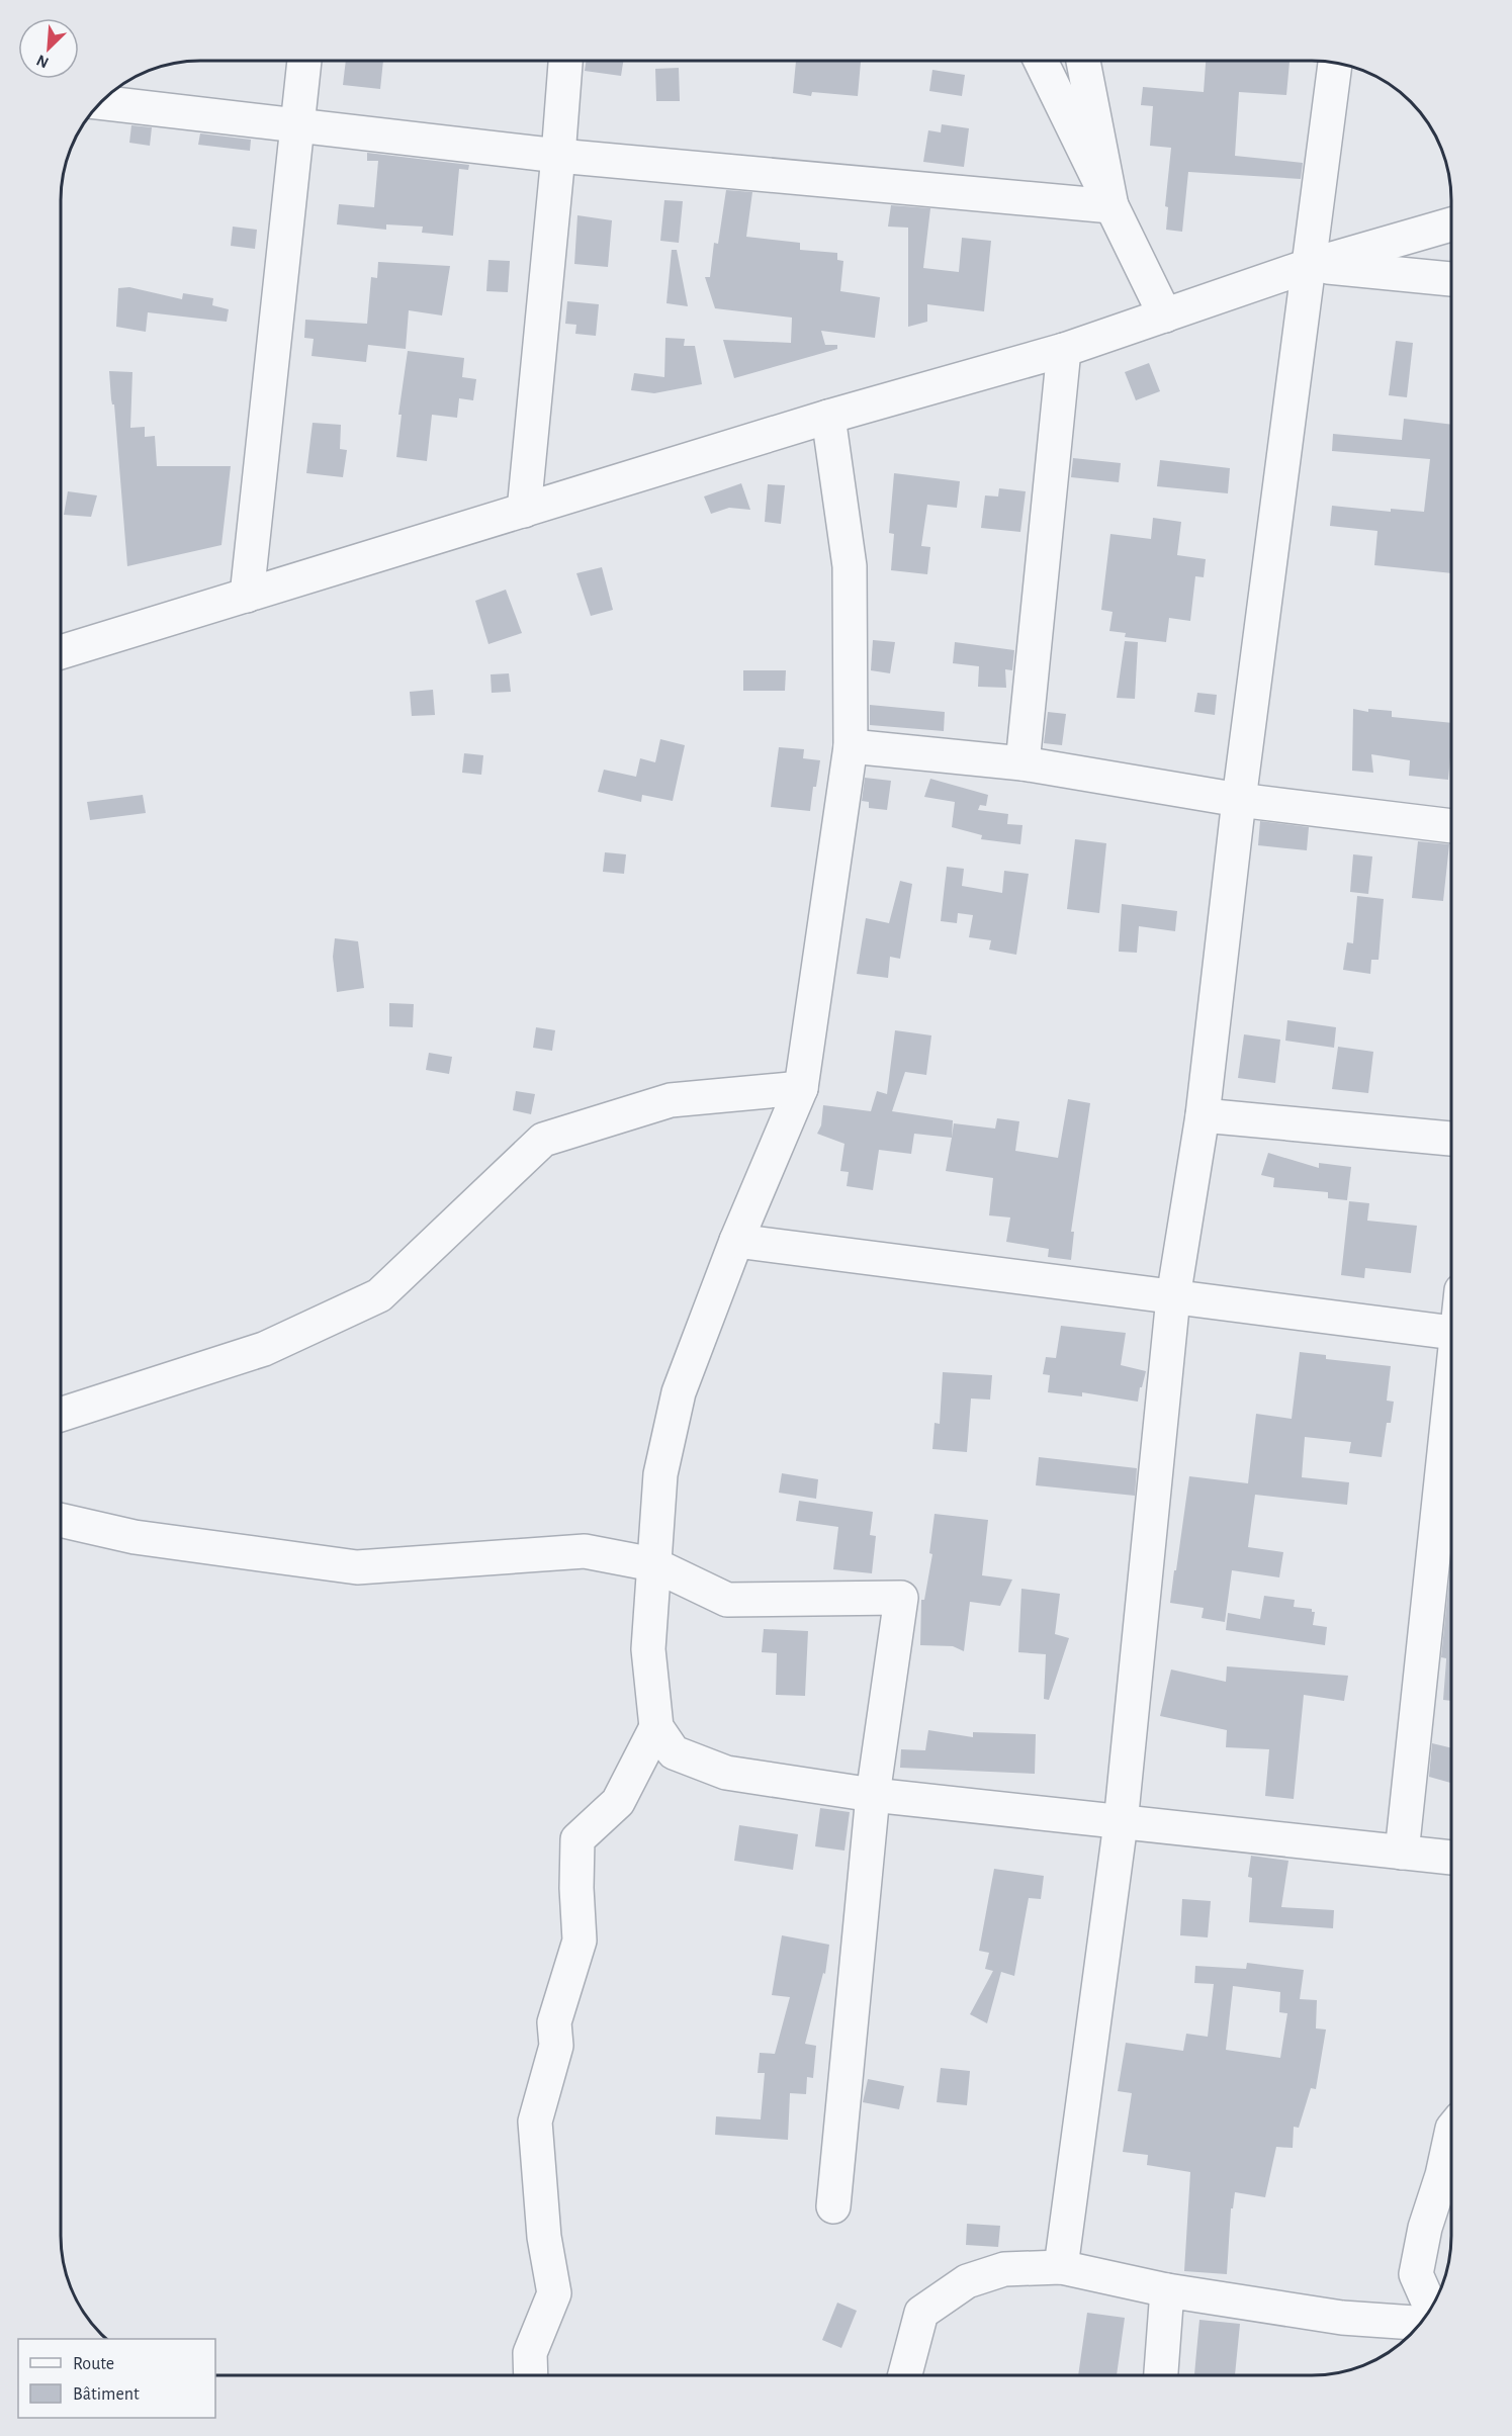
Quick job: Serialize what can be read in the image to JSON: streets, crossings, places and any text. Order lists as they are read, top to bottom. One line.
{"legend":["Route","Bâtiment"],"north":"bottom left"}
